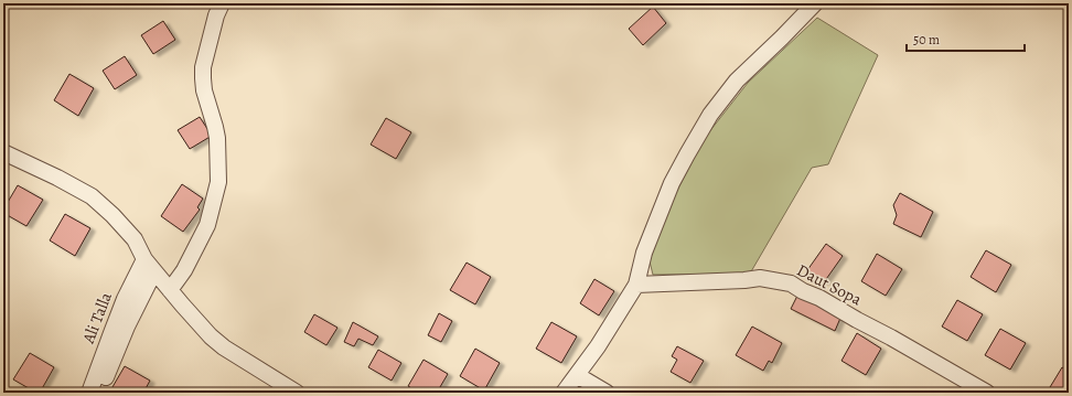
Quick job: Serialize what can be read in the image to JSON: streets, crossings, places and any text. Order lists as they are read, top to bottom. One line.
{"streets":{"street":["Daut Sopa","Ali Talla"]},"scale_bar":"50 m"}
